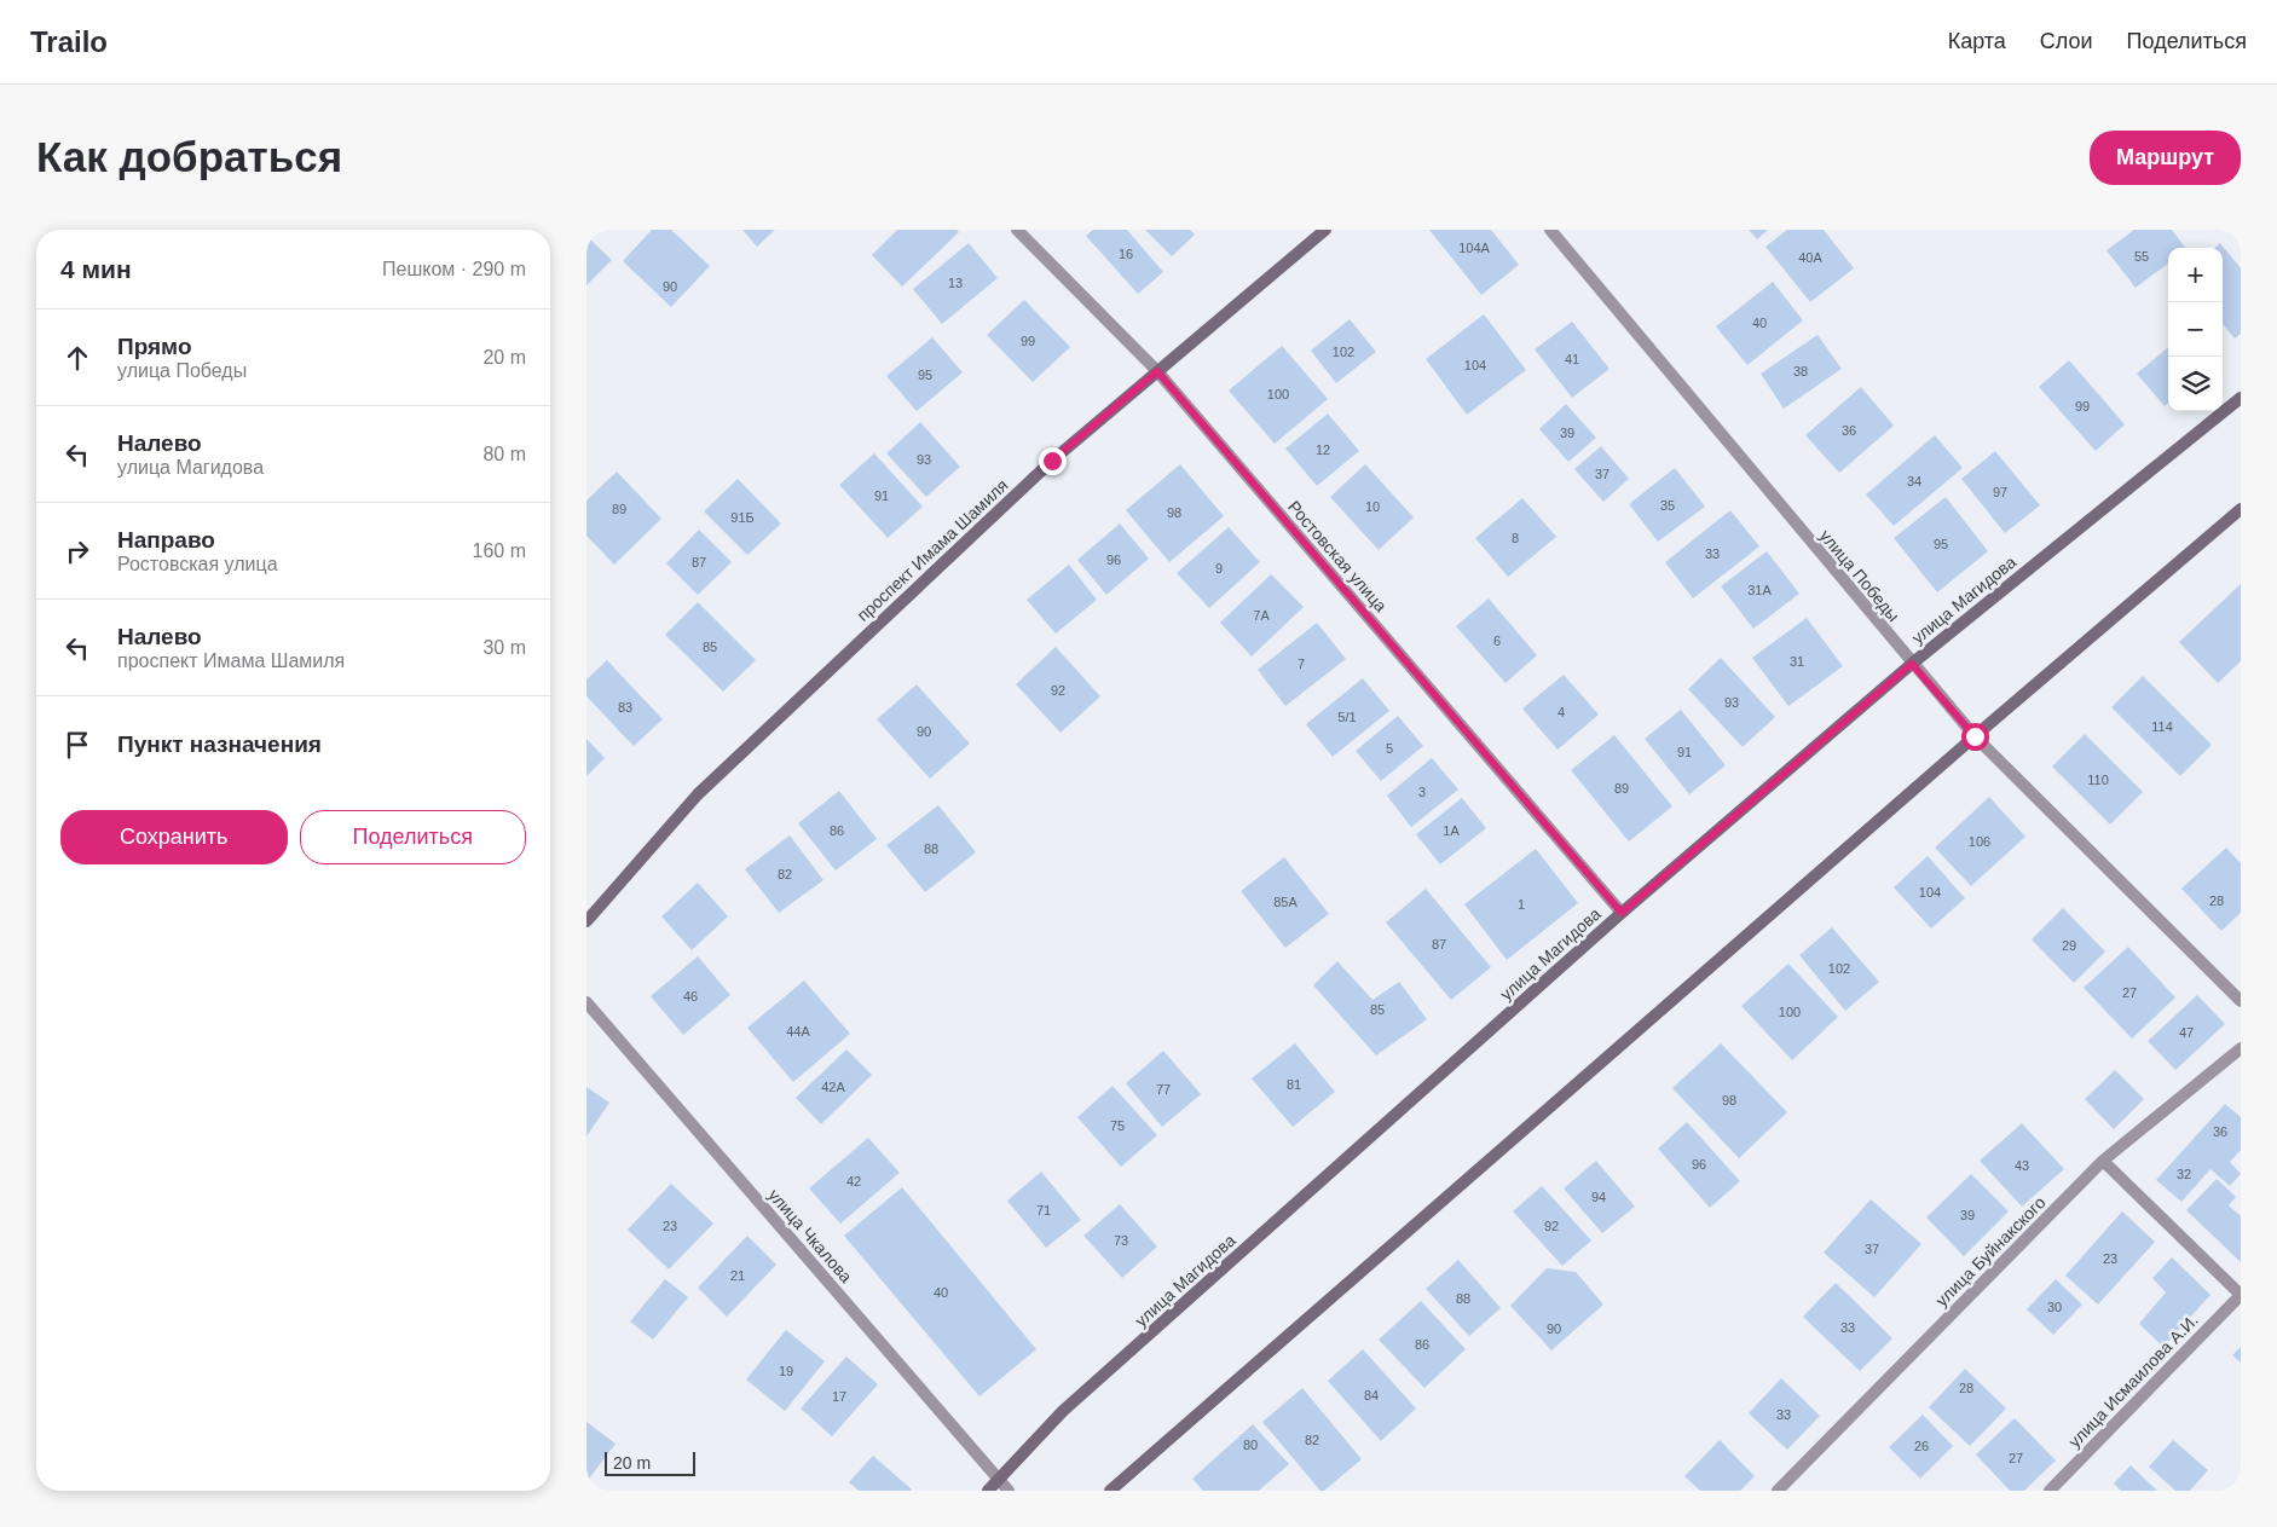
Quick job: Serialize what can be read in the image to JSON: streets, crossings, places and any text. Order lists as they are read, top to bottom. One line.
{"streets":{"main road":["проспект Имама Шамиля","улица Магидова"],"street":["Ростовская улица","улица Победы","улица Чкалова","улица Буйнакского","улица Исмаилова А.И."]},"crossings":[["проспект Имама Шамиля","Ростовская улица"],["Ростовская улица","улица Магидова"],["улица Победы","улица Магидова"],["улица Магидова","улица Чкалова"]],"house_numbers":["104А","16","55","40А","13","90","40","99","102","41","104","38","95","100","99","36","39","12","93","37","34","97","91","35","10","89","98","91Б","8","95","33","96","87","9","31А","7А","6","85","31","7","92","93","83","4","5/1","114","90","5","91","110","89","3","86","1А","106","88","82","104","28","85А","1","87","29","102","27","46","85","100","44А","47","81","42А","77","98","75","36","96","43","32","42","94","71","39","23","92","73","37","23","21","40","88","30","33","90","86","19","28","84","17","33","82","80","26","27"],"scale_bar":"20 m","page":{"header":"Trailo","nav":["Карта","Слои","Поделиться"],"buttons":["Маршрут",["Сохранить","Поделиться"]],"title":"Как добраться","heading":["4 мин","Пешком · 290 m"],"map_buttons":["+","−"],"list":[["Прямо","улица Победы","20 m"],["Налево","улица Магидова","80 m"],["Направо","Ростовская улица","160 m"],["Налево","проспект Имама Шамиля","30 m"],"Пункт назначения"],"scale":"20 m"}}
